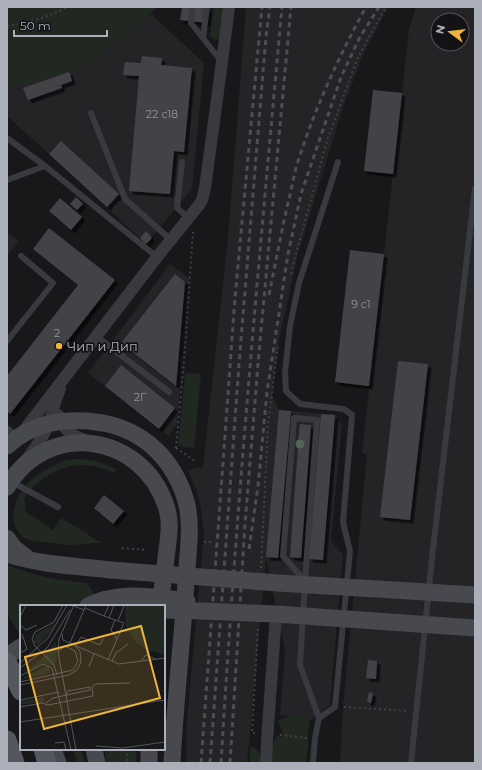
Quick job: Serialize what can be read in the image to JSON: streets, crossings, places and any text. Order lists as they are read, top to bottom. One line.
{"places":["Чип и Дип"],"house_numbers":["22 с18","9 с1","2","2Г"],"scale_bar":"50 m","north":"left"}
